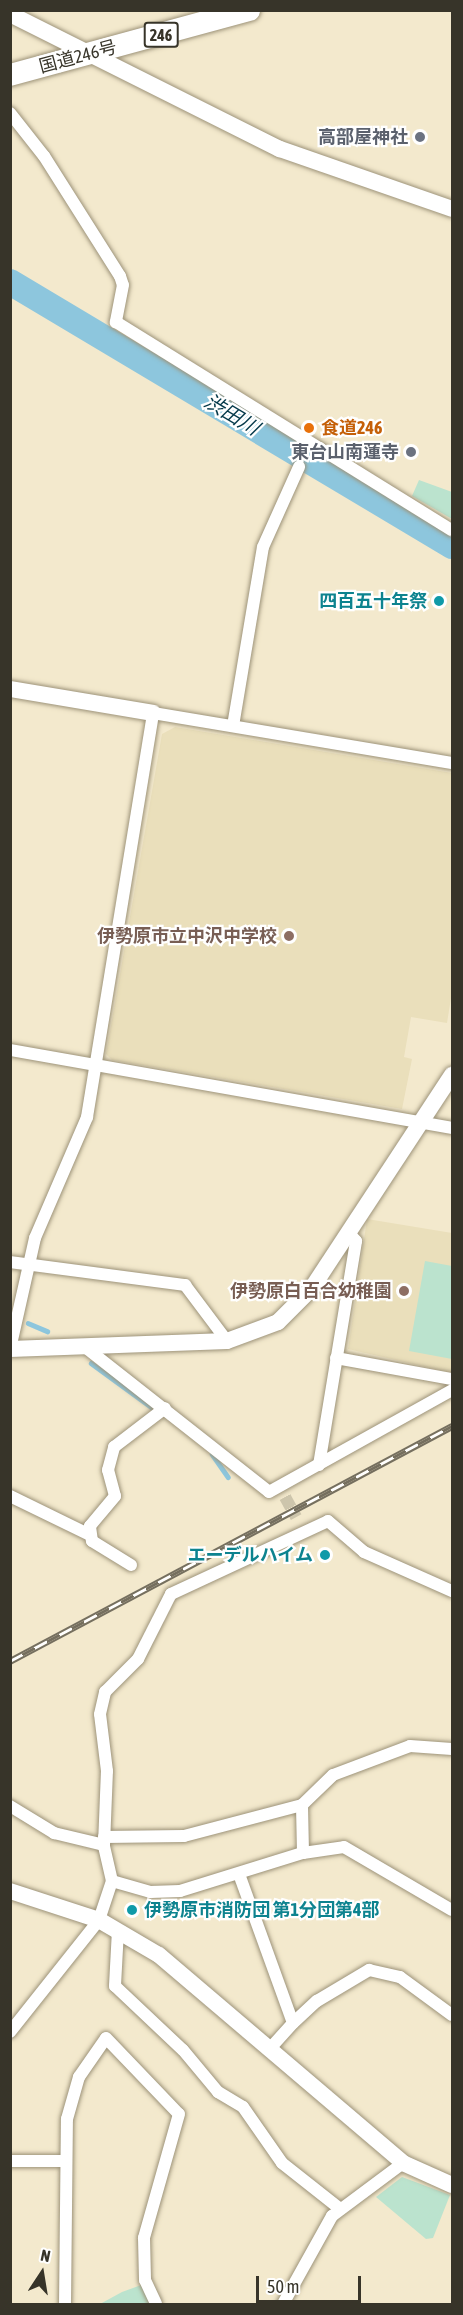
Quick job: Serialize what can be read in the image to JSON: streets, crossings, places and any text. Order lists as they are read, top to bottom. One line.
{"streets":{"highway":["246","国道246号"]},"water":["渋田川"],"places":["高部屋神社","食道246","東台山南蓮寺","四百五十年祭","伊勢原市立中沢中学校","伊勢原白百合幼稚園","エーデルハイム","伊勢原市消防団 第1分団第4部"],"scale_bar":"50 m","north":"top"}
